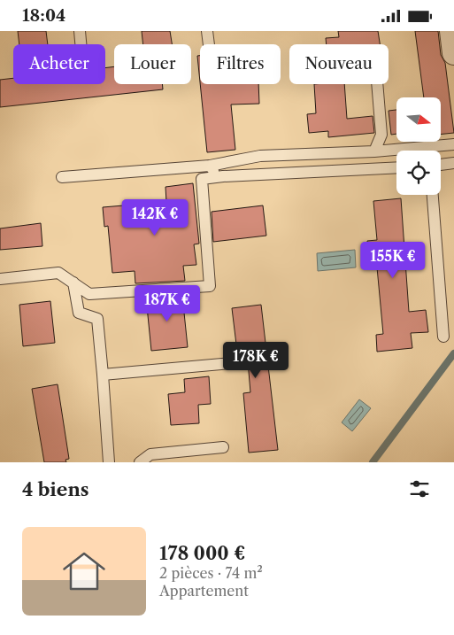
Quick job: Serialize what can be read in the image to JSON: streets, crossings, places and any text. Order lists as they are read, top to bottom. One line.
{"north":"right","page":{"status":"18:04","chip":["Acheter","Louer","Filtres","Nouveau"],"price":["142K €","155K €","187K €","178K €"],"heading":"4 biens","list":[{"name":"178 000 €","note":"2 pièces · 74 m² · Appartement"}]}}
